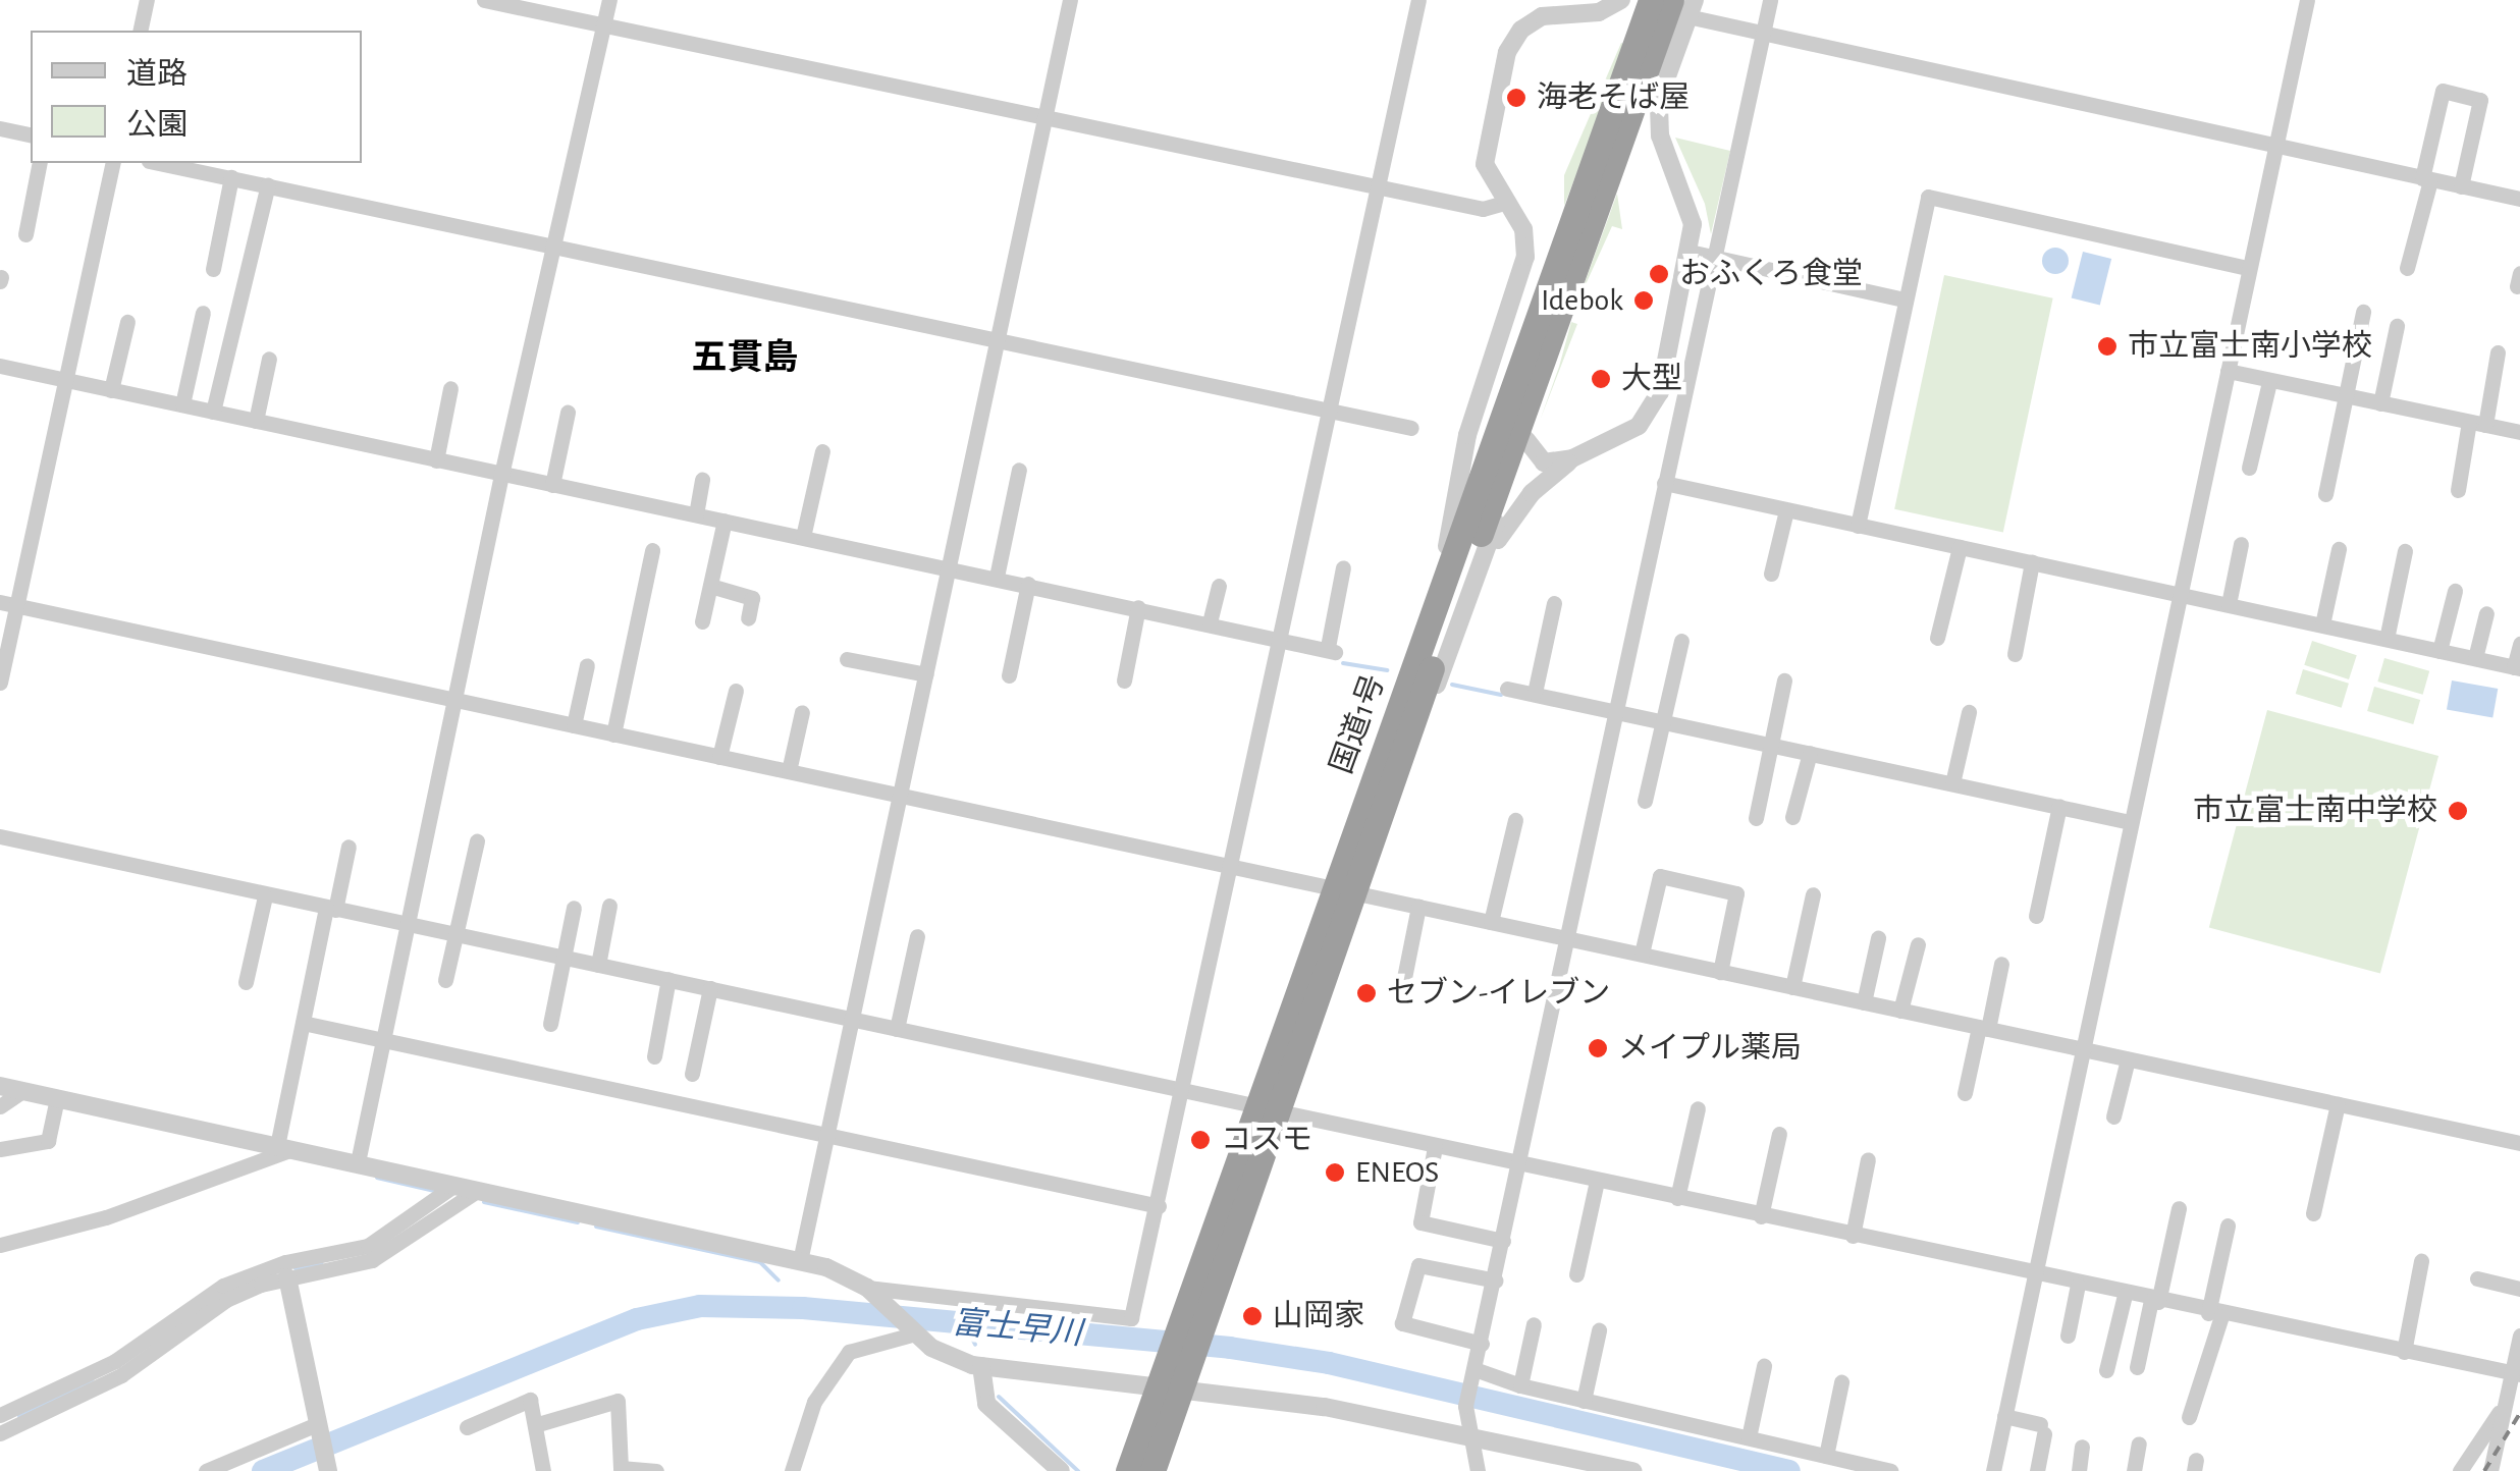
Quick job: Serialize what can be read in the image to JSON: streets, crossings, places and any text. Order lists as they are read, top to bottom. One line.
{"streets":{"highway":["国道1号"]},"districts":["五貫島"],"water":["富士早川"],"places":["海老そば屋","おふくろ食堂","Idebok","市立富士南小学校","大型","市立富士南中学校","セブン-イレブン","メイプル薬局","コスモ","ENEOS","山岡家"],"legend":["道路","公園"]}
